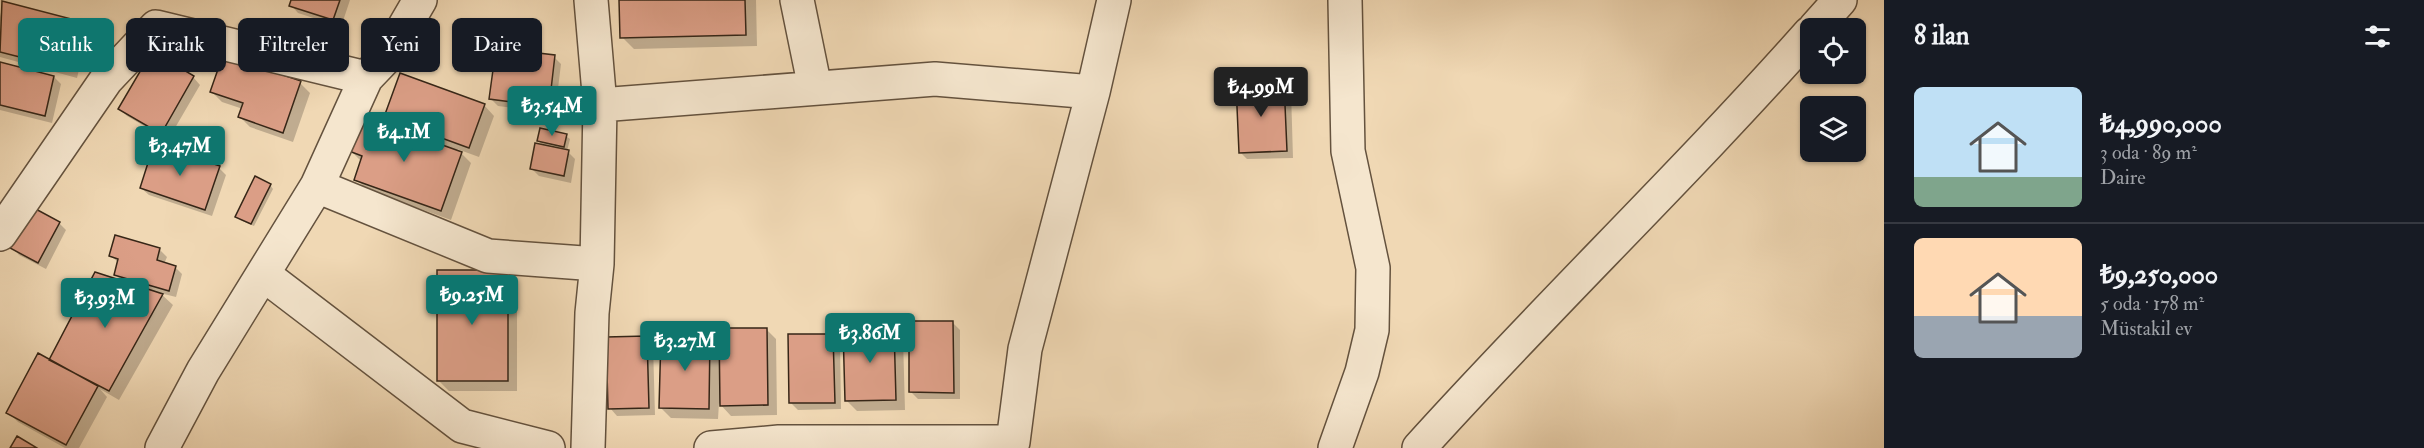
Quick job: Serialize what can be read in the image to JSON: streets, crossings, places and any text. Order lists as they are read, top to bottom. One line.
{"page":{"heading":"8 ilan","chip":["Satılık","Kiralık","Filtreler","Yeni","Daire"],"price":["₺4.99M","₺3.54M","₺4.1M","₺3.47M","₺9.25M","₺3.93M","₺3.86M","₺3.27M"],"list":[{"name":"₺4,990,000","note":"3 oda · 89 m² · Daire"},{"name":"₺9,250,000","note":"5 oda · 178 m² · Müstakil ev"}]}}
